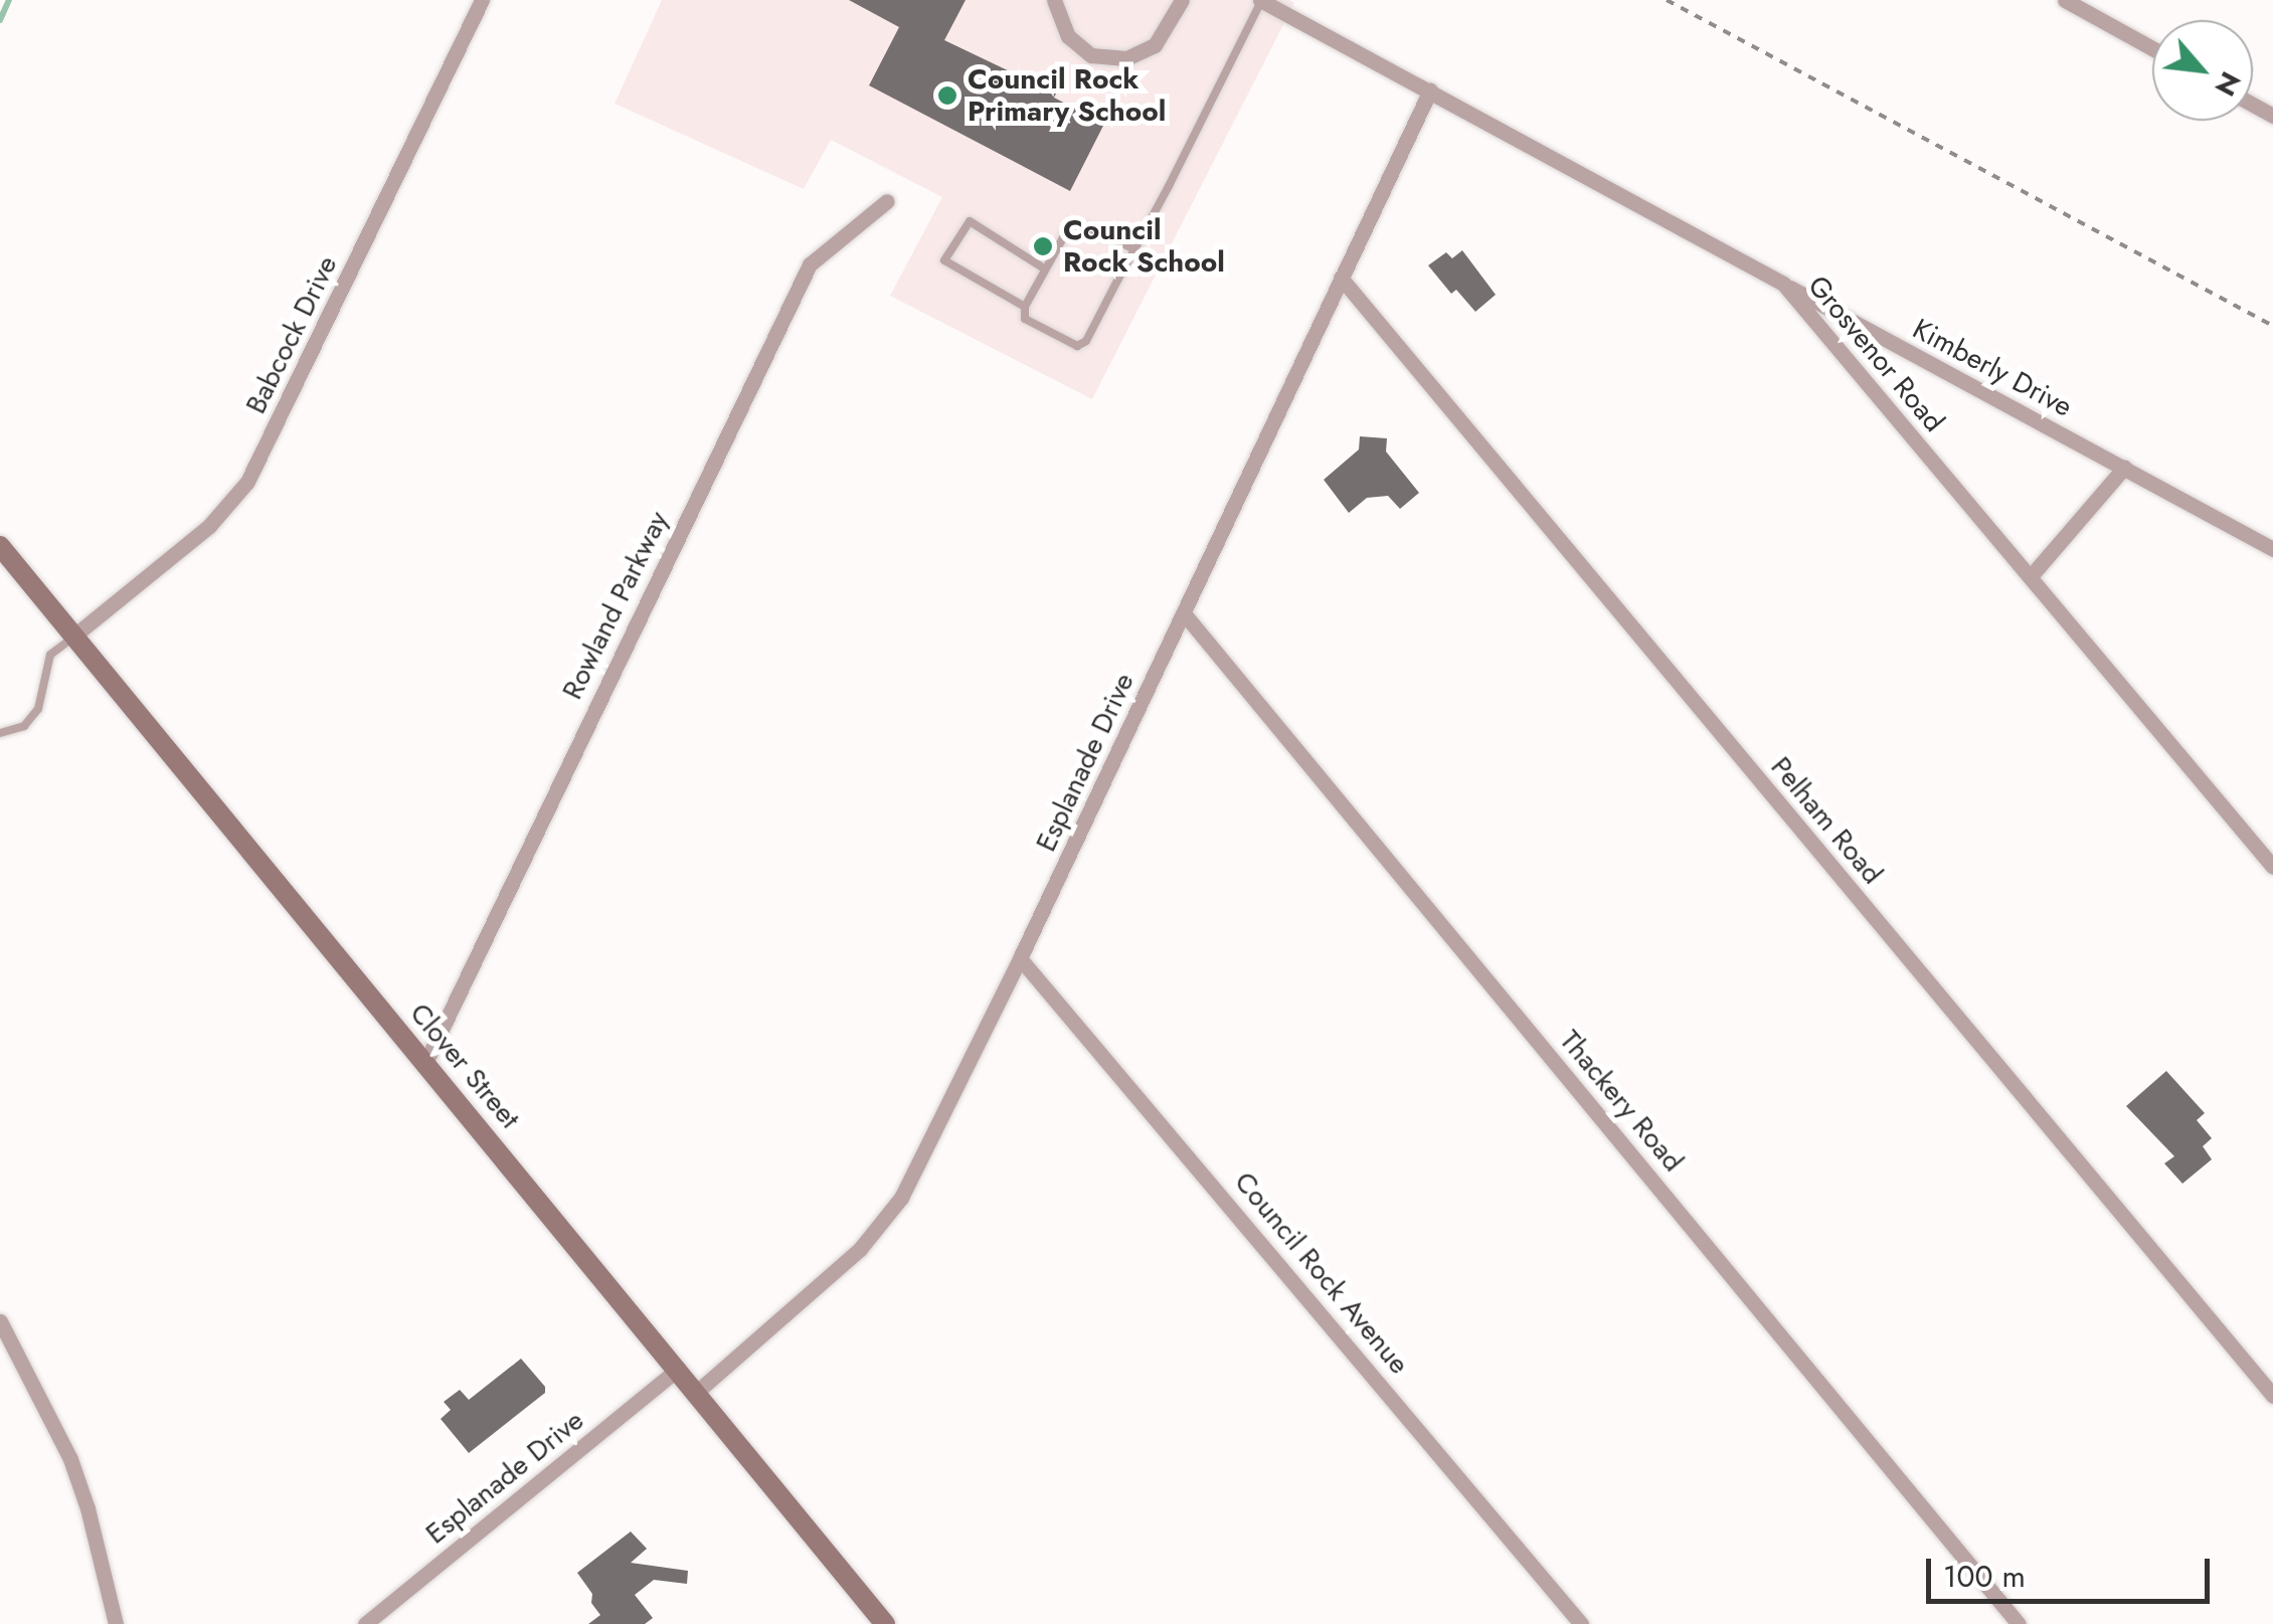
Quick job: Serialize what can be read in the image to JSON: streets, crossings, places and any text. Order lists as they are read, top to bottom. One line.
{"streets":{"main road":["Clover Street"],"street":["Babcock Drive","Grosvenor Road","Kimberly Drive","Rowland Parkway","Esplanade Drive","Pelham Road","Thackery Road","Council Rock Avenue"]},"crossings":[["Babcock Drive","Clover Street"],["Grosvenor Road","Kimberly Drive"],["Grosvenor Road","Esplanade Drive"],["Rowland Parkway","Clover Street"],["Esplanade Drive","Pelham Road"],["Esplanade Drive","Clover Street"],["Esplanade Drive","Thackery Road"],["Esplanade Drive","Council Rock Avenue"]],"places":["Council Rock Primary School","Council Rock School"],"scale_bar":"100 m","north":"bottom right"}
